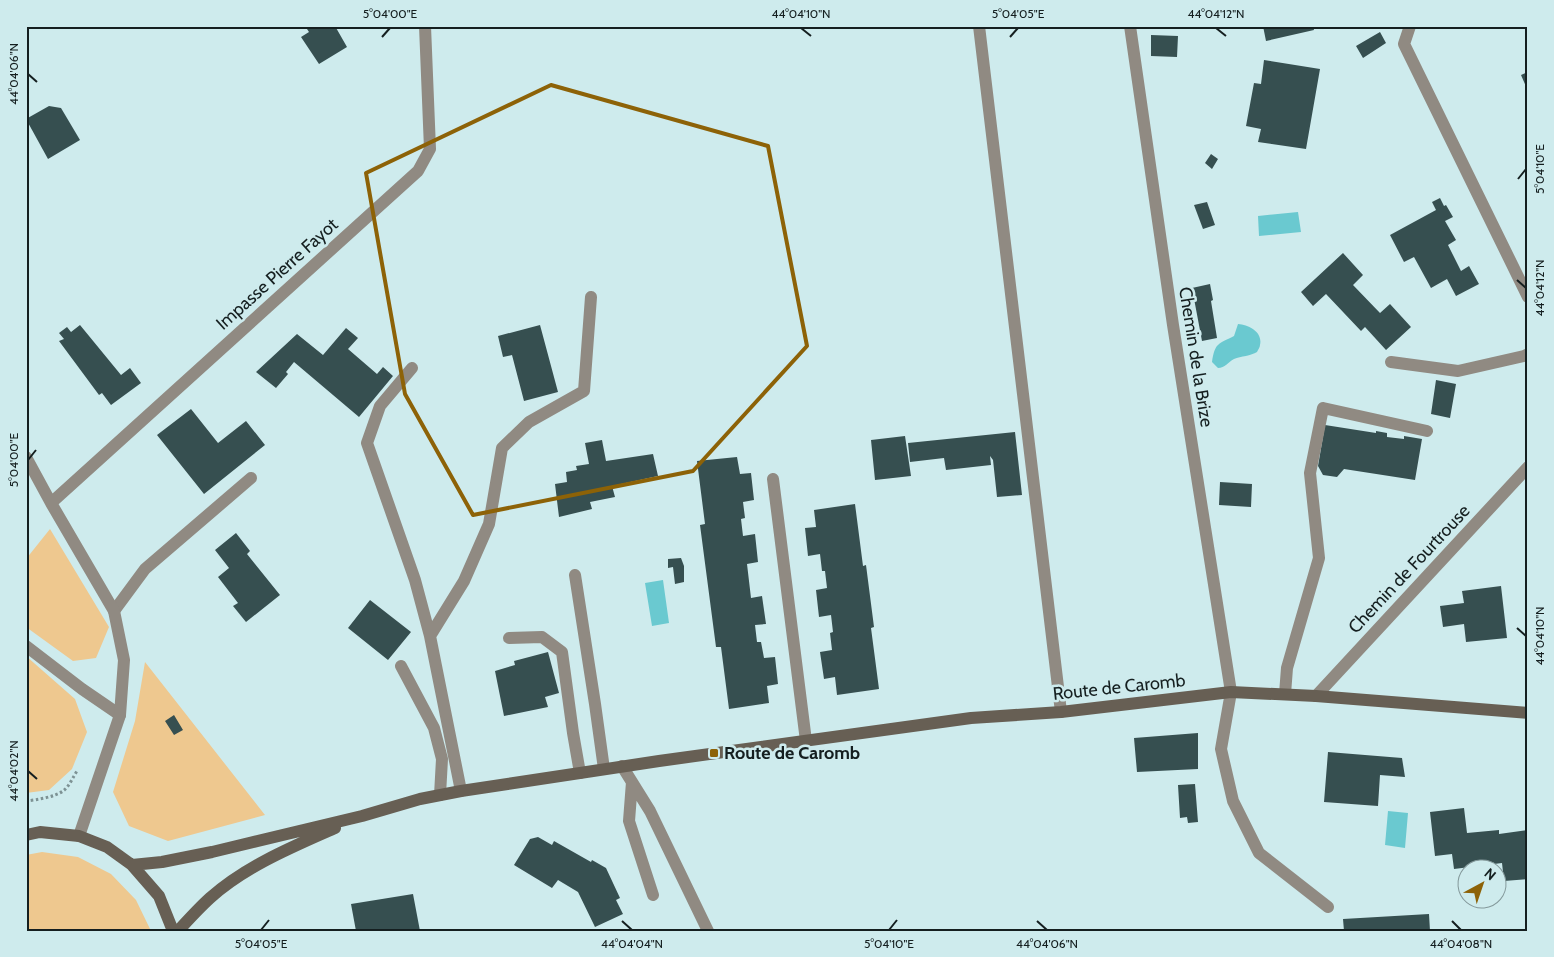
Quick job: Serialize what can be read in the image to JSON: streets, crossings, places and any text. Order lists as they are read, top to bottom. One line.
{"streets":{"main road":["Route de Caromb"],"street":["Impasse Pierre Fayot","Chemin de la Brize","Chemin de Fourtrouse"]},"crossings":[["Chemin de la Brize","Route de Caromb"],["Chemin de Fourtrouse","Route de Caromb"]],"places":{"transit":["Route de Caromb"]},"north":"top right","coordinates":["5°04'00\"E","44°04'10\"N","5°04'05\"E","44°04'12\"N","44°04'06\"N","5°04'10\"E","44°04'02\"N","44°04'04\"N","44°04'08\"N"]}
